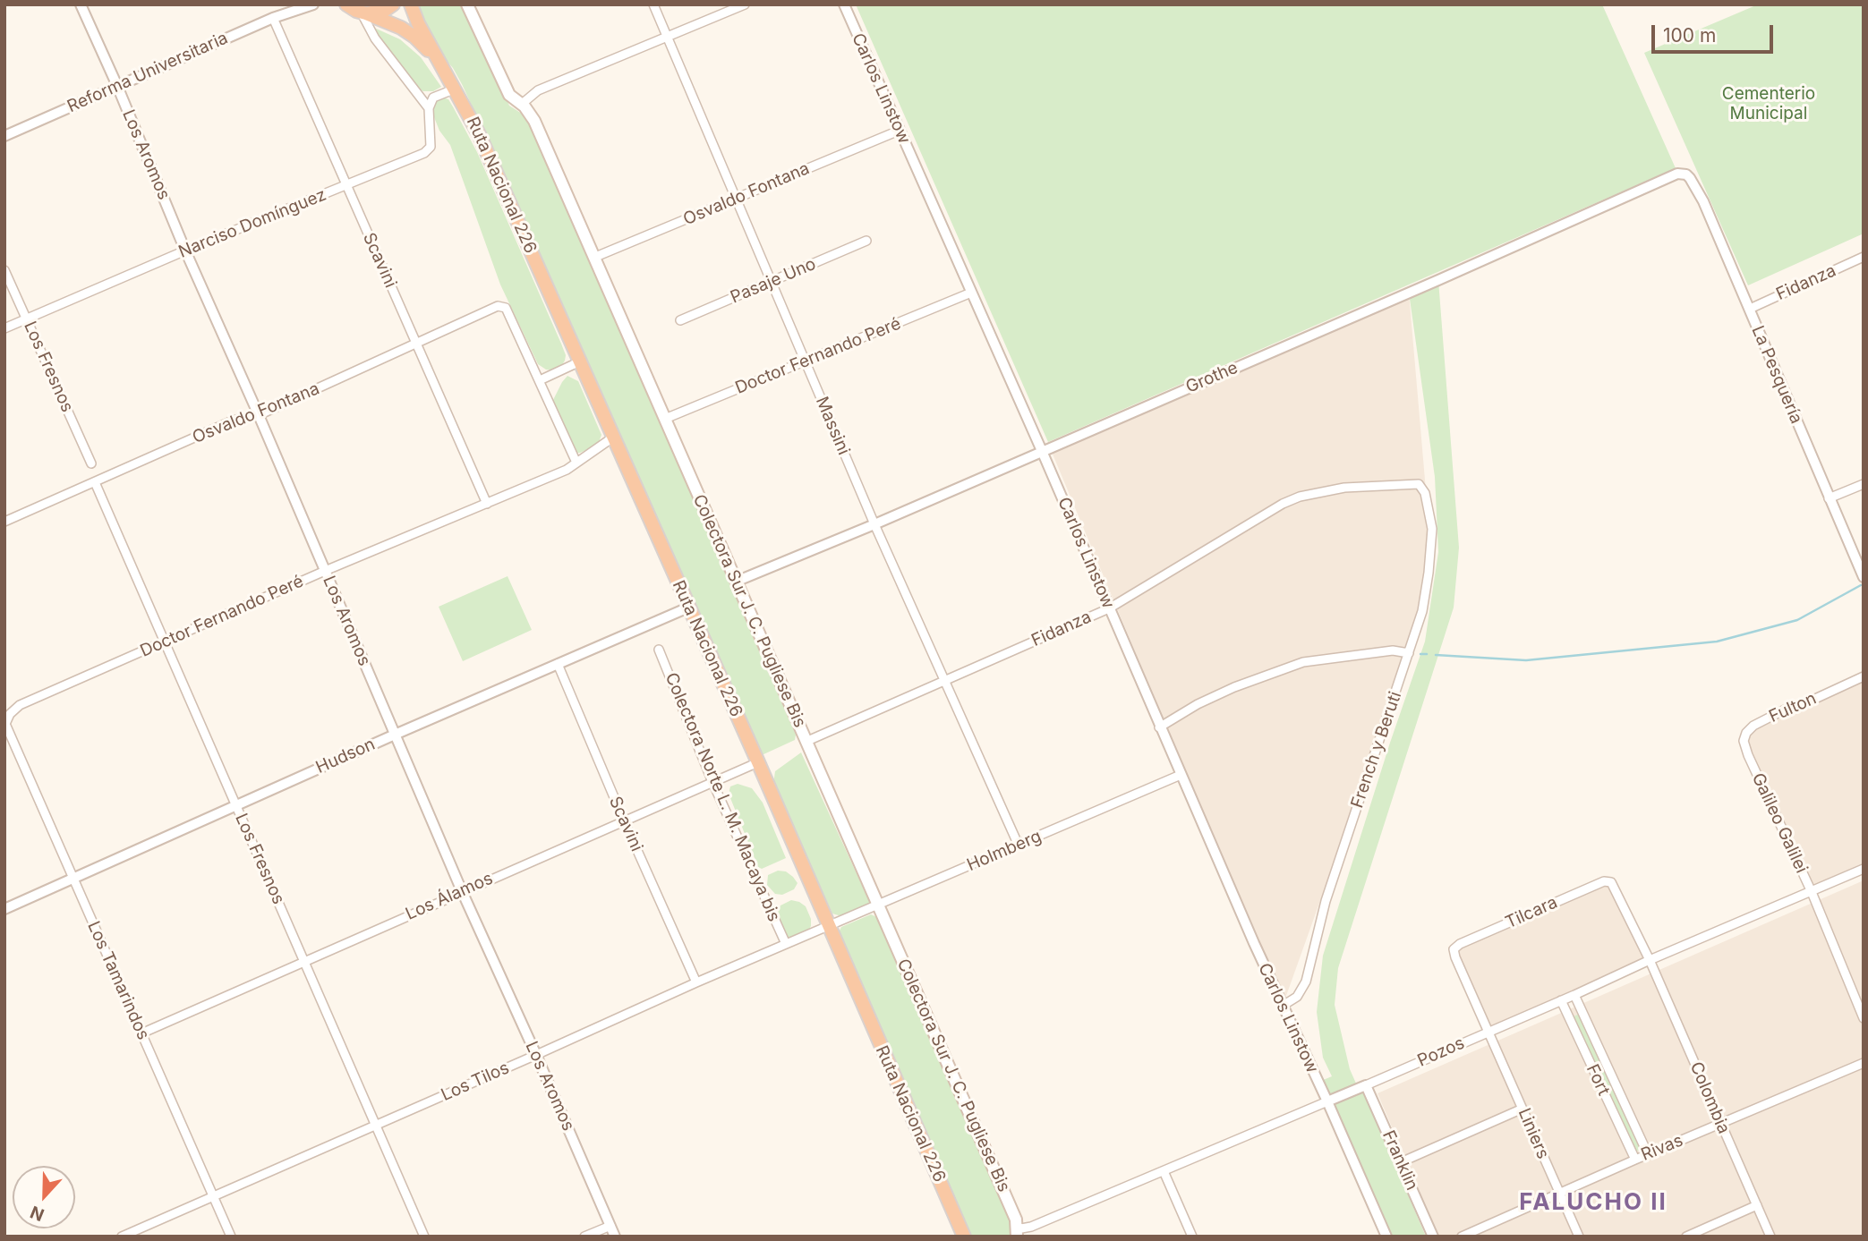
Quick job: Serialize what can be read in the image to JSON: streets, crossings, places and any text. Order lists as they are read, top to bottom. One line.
{"streets":{"highway":["Ruta Nacional 226"],"main road":["Colectora Sur J. C. Pugliese Bis"],"street":["Reforma Universitaria","Carlos Linstow","Los Aromos","Osvaldo Fontana","Narciso Domínguez","Scavini","Pasaje Uno","Fidanza","Doctor Fernando Peré","Los Fresnos","La Pesquería","Grothe","Massini","Fulton","French y Beruti","Hudson","Colectora Norte L. M. Macaya bis","Galileo Galilei","Holmberg","Los Álamos","Tilcara","Los Tamarindos","Pozos","Fort","Los Tilos","Colombia","Liniers","Rivas","Franklin"]},"crossings":[["Reforma Universitaria","Los Aromos"],["Reforma Universitaria","Scavini"],["Carlos Linstow","Osvaldo Fontana"],["Carlos Linstow","Fidanza"],["Carlos Linstow","Doctor Fernando Peré"],["Carlos Linstow","Grothe"],["Carlos Linstow","French y Beruti"],["Carlos Linstow","Holmberg"],["Carlos Linstow","Pozos"],["Los Aromos","Osvaldo Fontana"],["Los Aromos","Narciso Domínguez"],["Los Aromos","Doctor Fernando Peré"],["Los Aromos","Hudson"],["Los Aromos","Los Álamos"],["Los Aromos","Los Tilos"],["Ruta Nacional 226","Doctor Fernando Peré"],["Ruta Nacional 226","Hudson"],["Ruta Nacional 226","Holmberg"],["Ruta Nacional 226","Los Álamos"],["Ruta Nacional 226","Los Tilos"],["Osvaldo Fontana","Scavini"],["Osvaldo Fontana","Los Fresnos"],["Osvaldo Fontana","Massini"],["Osvaldo Fontana","Colectora Sur J. C. Pugliese Bis"],["Narciso Domínguez","Scavini"],["Narciso Domínguez","Los Fresnos"],["Scavini","Doctor Fernando Peré"],["Scavini","Hudson"],["Scavini","Los Álamos"],["Scavini","Los Tilos"],["Pasaje Uno","Massini"],["Fidanza","La Pesquería"],["Fidanza","Massini"],["Fidanza","Colectora Sur J. C. Pugliese Bis"],["Fidanza","French y Beruti"],["Doctor Fernando Peré","Los Fresnos"],["Doctor Fernando Peré","Massini"],["Doctor Fernando Peré","Colectora Sur J. C. Pugliese Bis"],["Doctor Fernando Peré","Los Tamarindos"],["Los Fresnos","Hudson"],["Los Fresnos","Los Álamos"],["Los Fresnos","Los Tilos"],["La Pesquería","Grothe"],["Grothe","Massini"],["Grothe","Colectora Sur J. C. Pugliese Bis"],["Massini","Holmberg"],["Colectora Sur J. C. Pugliese Bis","Holmberg"],["Colectora Sur J. C. Pugliese Bis","Pozos"],["Fulton","Galileo Galilei"],["Hudson","Los Tamarindos"],["Colectora Norte L. M. Macaya bis","Los Álamos"],["Colectora Norte L. M. Macaya bis","Los Tilos"],["Galileo Galilei","Pozos"],["Holmberg","Los Tilos"],["Los Álamos","Los Tamarindos"],["Tilcara","Colombia"],["Tilcara","Liniers"],["Los Tamarindos","Los Tilos"],["Pozos","Fort"],["Pozos","Colombia"],["Pozos","Liniers"],["Pozos","Franklin"],["Fort","Rivas"],["Colombia","Rivas"],["Liniers","Rivas"]],"districts":["FALUCHO II"],"parks":["Cementerio Municipal"],"scale_bar":"100 m","north":"bottom"}
